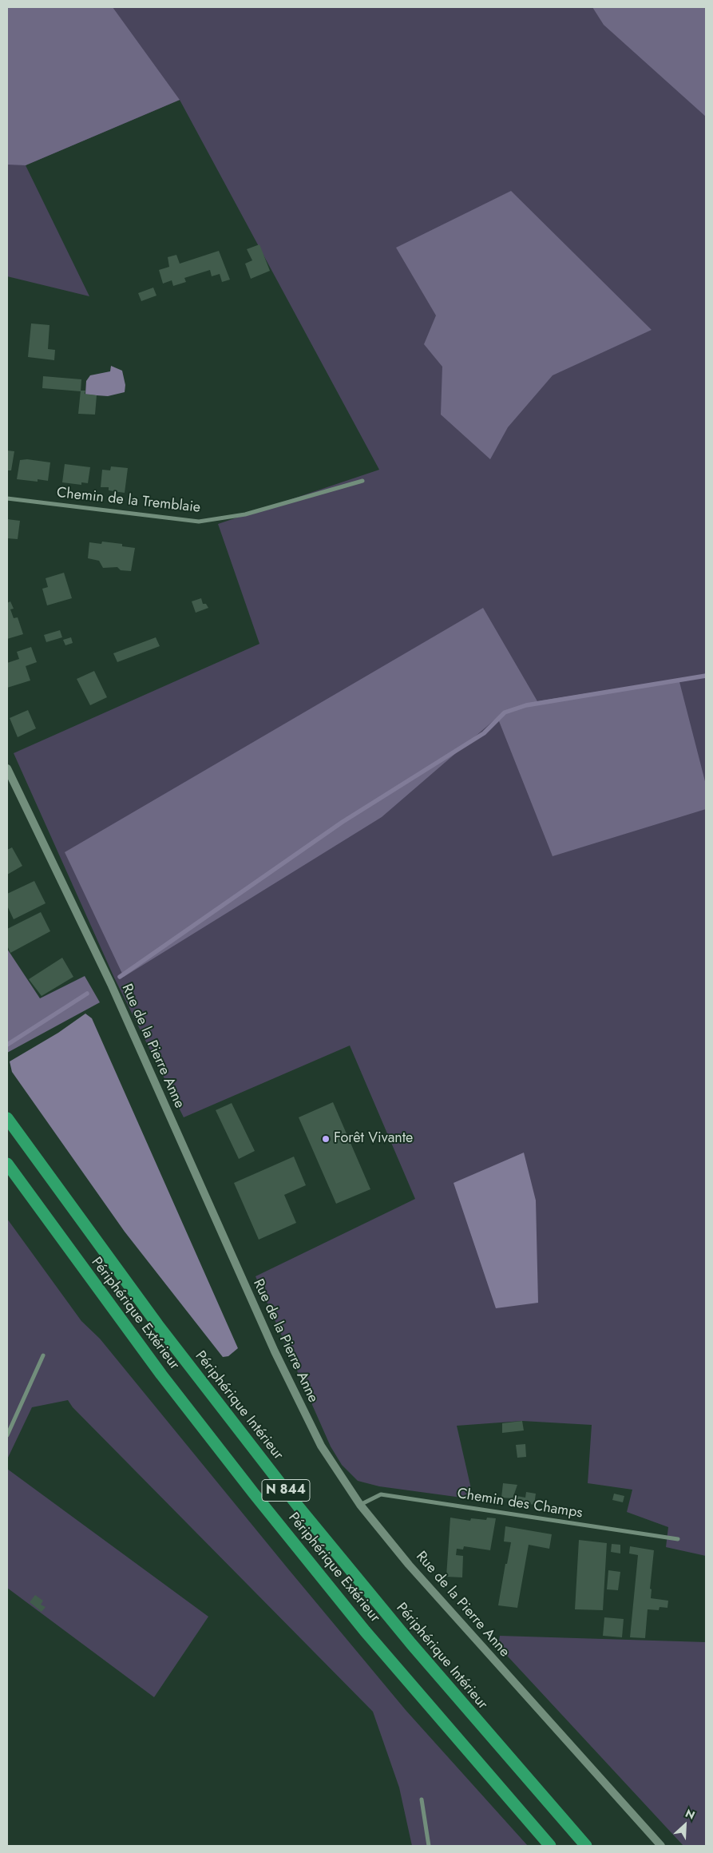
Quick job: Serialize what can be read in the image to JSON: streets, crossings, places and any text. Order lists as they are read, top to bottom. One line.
{"streets":{"highway":["Périphérique Extérieur","Périphérique Intérieur","N 844"],"street":["Chemin de la Tremblaie","Rue de la Pierre Anne","Chemin des Champs"]},"crossings":[["Rue de la Pierre Anne","Chemin des Champs"]],"places":["Forêt Vivante"],"north":"top right"}
